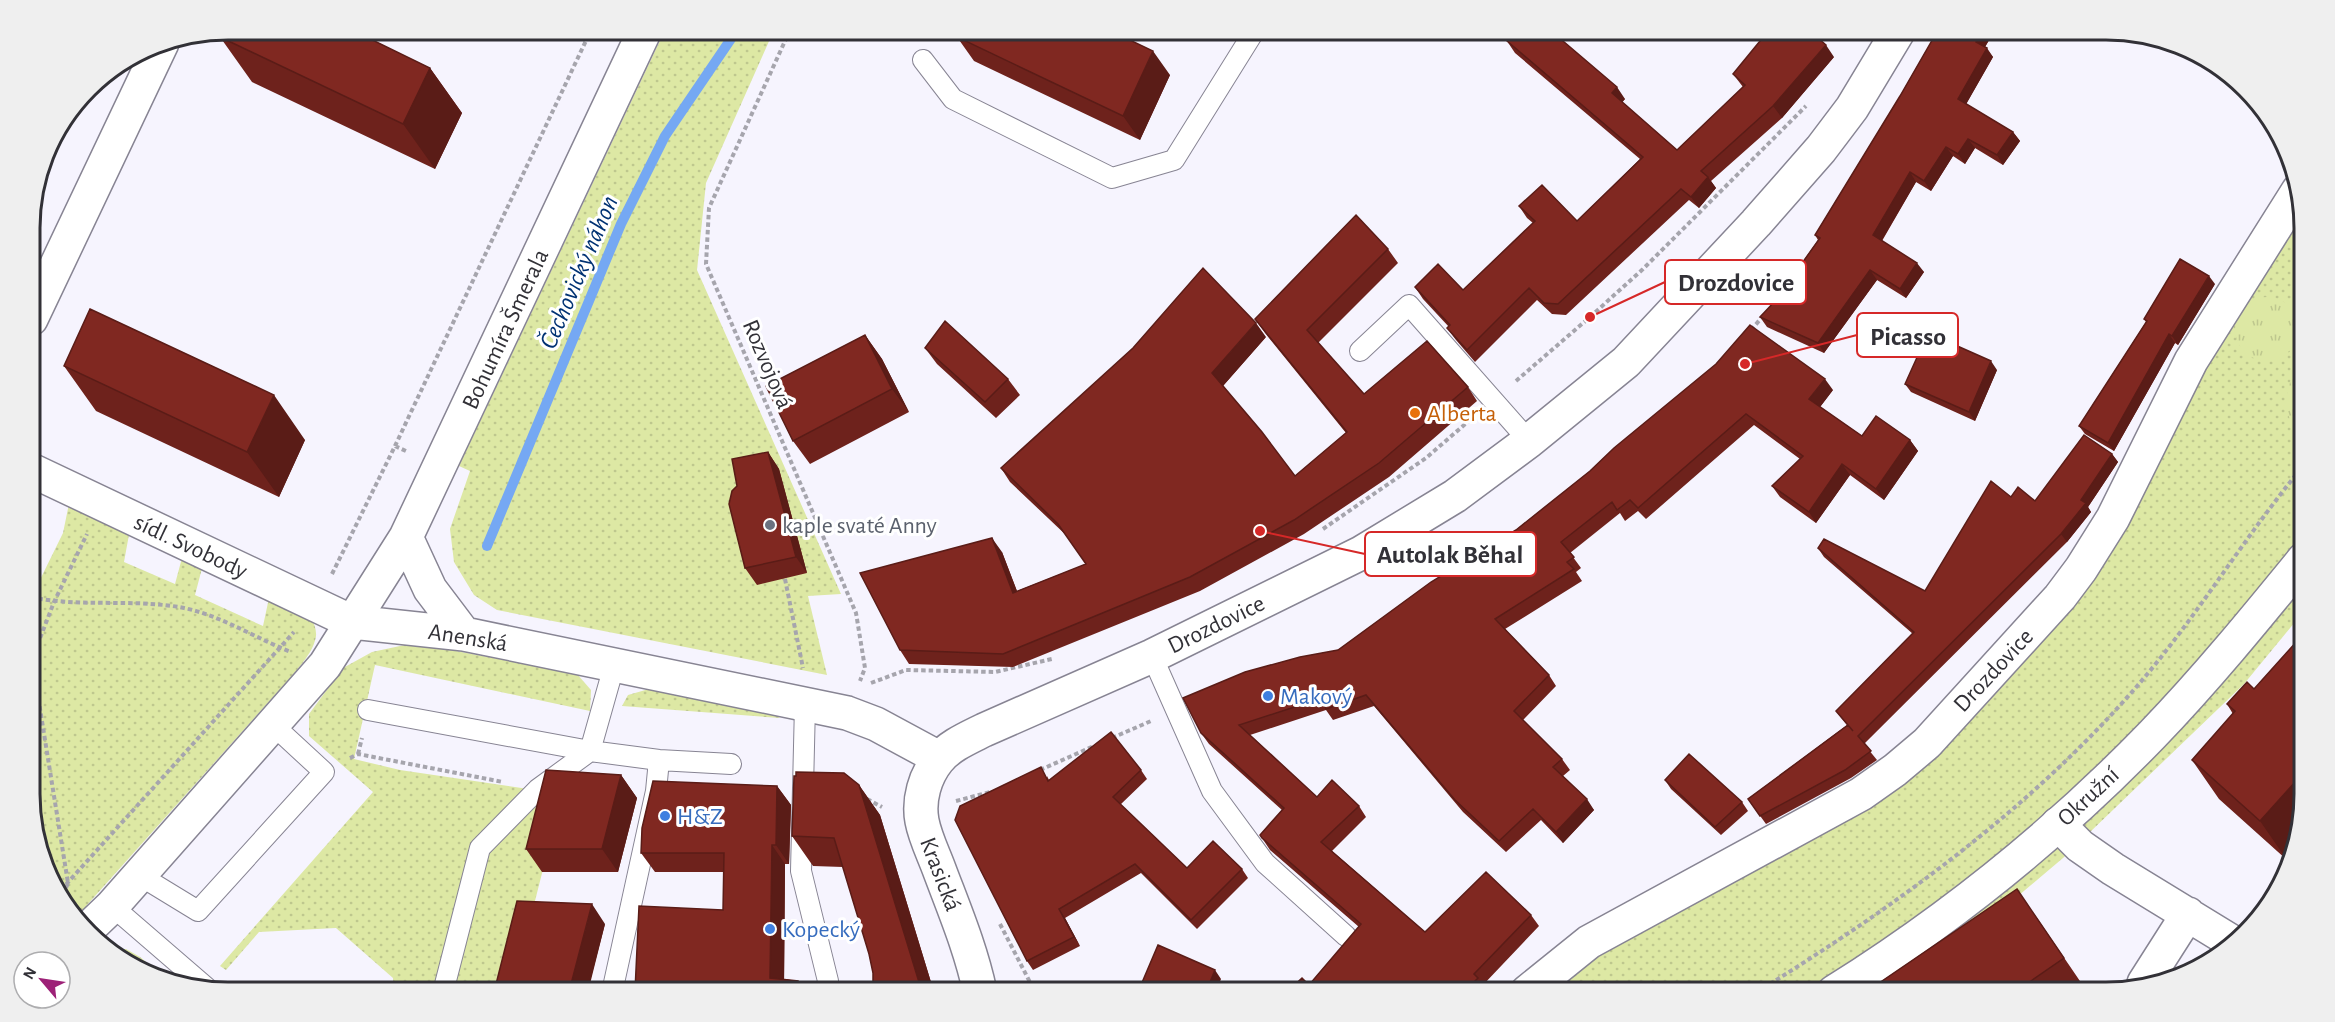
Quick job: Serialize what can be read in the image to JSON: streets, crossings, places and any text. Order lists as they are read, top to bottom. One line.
{"streets":{"street":["Bohumíra Šmerala","sídl. Svobody","Drozdovice","Anenská","Okružní","Krasická"],"path":["Rozvojová"]},"crossings":[["Bohumíra Šmerala","sídl. Svobody"],["Bohumíra Šmerala","Anenská"],["sídl. Svobody","Anenská"],["Drozdovice","Anenská"],["Drozdovice","Krasická"],["Anenská","Krasická"]],"water":["Čechovický náhon"],"places":["Drozdovice","Picasso","Alberta","kaple svaté Anny","Autolak Běhal","Makový","H&Z","Kopecký"],"north":"top left"}
